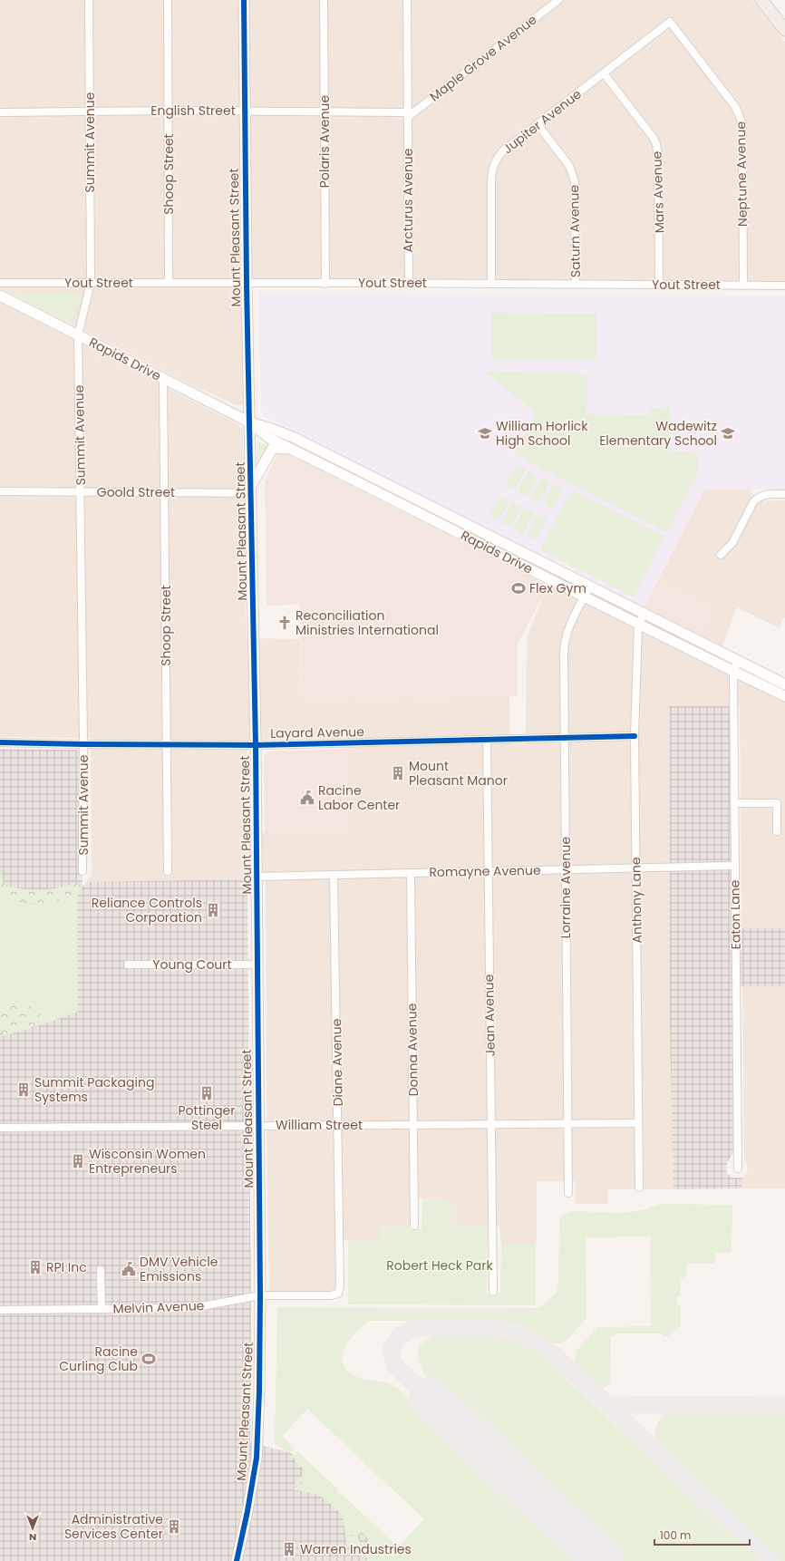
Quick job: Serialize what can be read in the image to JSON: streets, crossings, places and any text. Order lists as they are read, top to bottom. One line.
{"streets":{"street":["Maple Grove Avenue","English Street","Jupiter Avenue","Polaris Avenue","Summit Avenue","Shoop Street","Neptune Avenue","Mars Avenue","Arcturus Avenue","Saturn Avenue","Mount Pleasant Street","Yout Street","Rapids Drive","Goold Street","Layard Avenue","Romayne Avenue","Lorraine Avenue","Anthony Lane","Eaton Lane","Young Court","Jean Avenue","Donna Avenue","Diane Avenue","William Street","Melvin Avenue"]},"crossings":[["Maple Grove Avenue","English Street"],["Maple Grove Avenue","Arcturus Avenue"],["English Street","Polaris Avenue"],["English Street","Summit Avenue"],["English Street","Shoop Street"],["English Street","Arcturus Avenue"],["English Street","Mount Pleasant Street"],["Jupiter Avenue","Neptune Avenue"],["Jupiter Avenue","Mars Avenue"],["Jupiter Avenue","Saturn Avenue"],["Jupiter Avenue","Yout Street"],["Polaris Avenue","Yout Street"],["Summit Avenue","Yout Street"],["Summit Avenue","Rapids Drive"],["Summit Avenue","Goold Street"],["Summit Avenue","Layard Avenue"],["Shoop Street","Yout Street"],["Shoop Street","Rapids Drive"],["Shoop Street","Goold Street"],["Shoop Street","Layard Avenue"],["Neptune Avenue","Yout Street"],["Mars Avenue","Yout Street"],["Arcturus Avenue","Yout Street"],["Saturn Avenue","Yout Street"],["Mount Pleasant Street","Yout Street"],["Mount Pleasant Street","Rapids Drive"],["Mount Pleasant Street","Goold Street"],["Mount Pleasant Street","Layard Avenue"],["Mount Pleasant Street","Romayne Avenue"],["Mount Pleasant Street","Young Court"],["Mount Pleasant Street","William Street"],["Mount Pleasant Street","Melvin Avenue"],["Rapids Drive","Lorraine Avenue"],["Rapids Drive","Anthony Lane"],["Rapids Drive","Eaton Lane"],["Layard Avenue","Lorraine Avenue"],["Layard Avenue","Anthony Lane"],["Layard Avenue","Jean Avenue"],["Romayne Avenue","Lorraine Avenue"],["Romayne Avenue","Anthony Lane"],["Romayne Avenue","Eaton Lane"],["Romayne Avenue","Jean Avenue"],["Romayne Avenue","Donna Avenue"],["Romayne Avenue","Diane Avenue"],["Lorraine Avenue","William Street"],["Anthony Lane","William Street"],["Jean Avenue","William Street"],["Donna Avenue","William Street"],["Diane Avenue","William Street"],["Diane Avenue","Melvin Avenue"]],"parks":["Robert Heck Park"],"places":{"school or university":["William Horlick High School","Wadewitz Elementary School"],"sports":["Flex Gym","Racine Curling Club"],"church":["Reconciliation Ministries International"],"building":["Mount Pleasant Manor","Reliance Controls Corporation","Summit Packaging Systems","Pottinger Steel","Wisconsin Women Entrepreneurs","RPI Inc","Administrative Services Center","Warren Industries"],"public building":["Racine Labor Center","DMV Vehicle Emissions"]},"scale_bar":"100 m","north":"bottom"}
